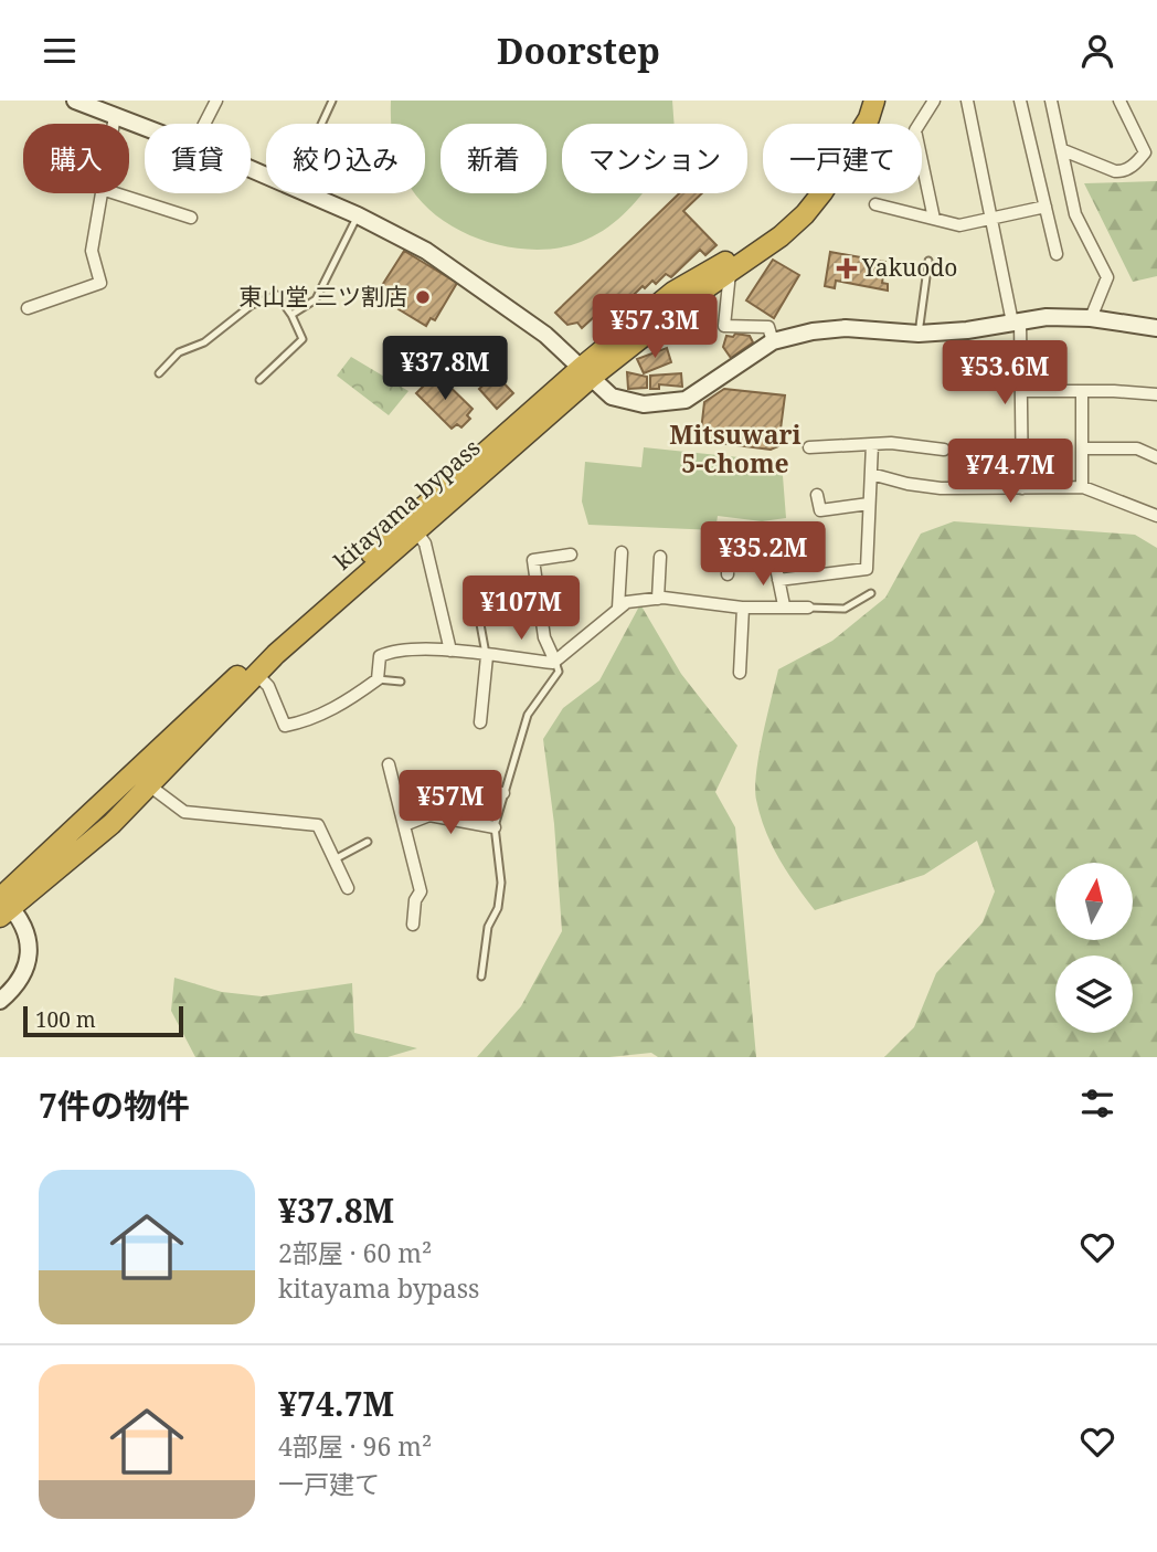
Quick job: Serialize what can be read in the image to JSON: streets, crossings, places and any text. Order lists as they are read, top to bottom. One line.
{"streets":{"highway":["kitayama bypass"]},"districts":["Mitsuwari 5-chome"],"places":{"health":["Yakuodo"],"other":["東山堂 三ツ割店"]},"scale_bar":"100 m","north":"top","page":{"header":"Doorstep","chip":["購入","賃貸","絞り込み","新着","マンション","一戸建て"],"price":["¥57.3M","¥37.8M","¥53.6M","¥74.7M","¥35.2M","¥107M","¥57M"],"scale":"100 m","heading":"7件の物件","list":[{"name":"¥37.8M","note":"2部屋 · 60 m² · kitayama bypass"},{"name":"¥74.7M","note":"4部屋 · 96 m² · 一戸建て"}]}}
